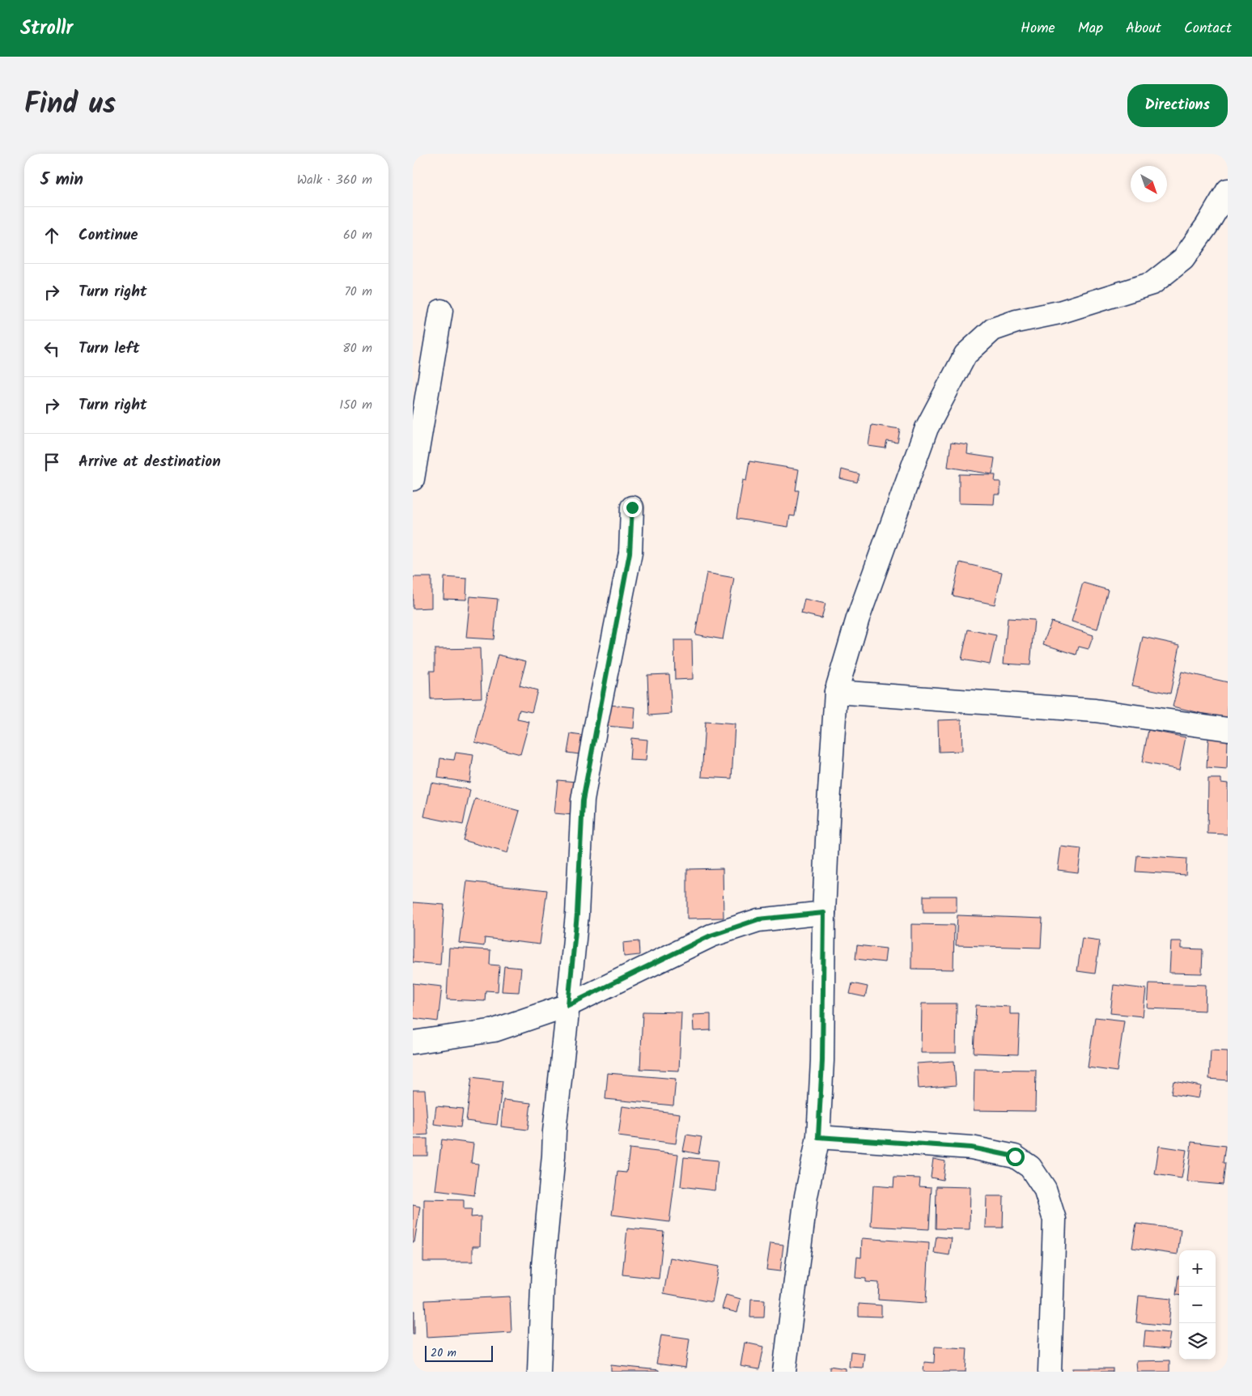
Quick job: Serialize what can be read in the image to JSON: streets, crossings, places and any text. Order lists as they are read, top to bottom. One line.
{"scale_bar":"20 m","north":"bottom right","page":{"header":"Strollr","nav":["Home","Map","About","Contact"],"title":"Find us","buttons":"Directions","heading":["5 min","Walk · 360 m"],"list":[["Continue","60 m"],["Turn right","70 m"],["Turn left","80 m"],["Turn right","150 m"],"Arrive at destination"],"map_buttons":["+","−"],"scale":"20 m"}}
